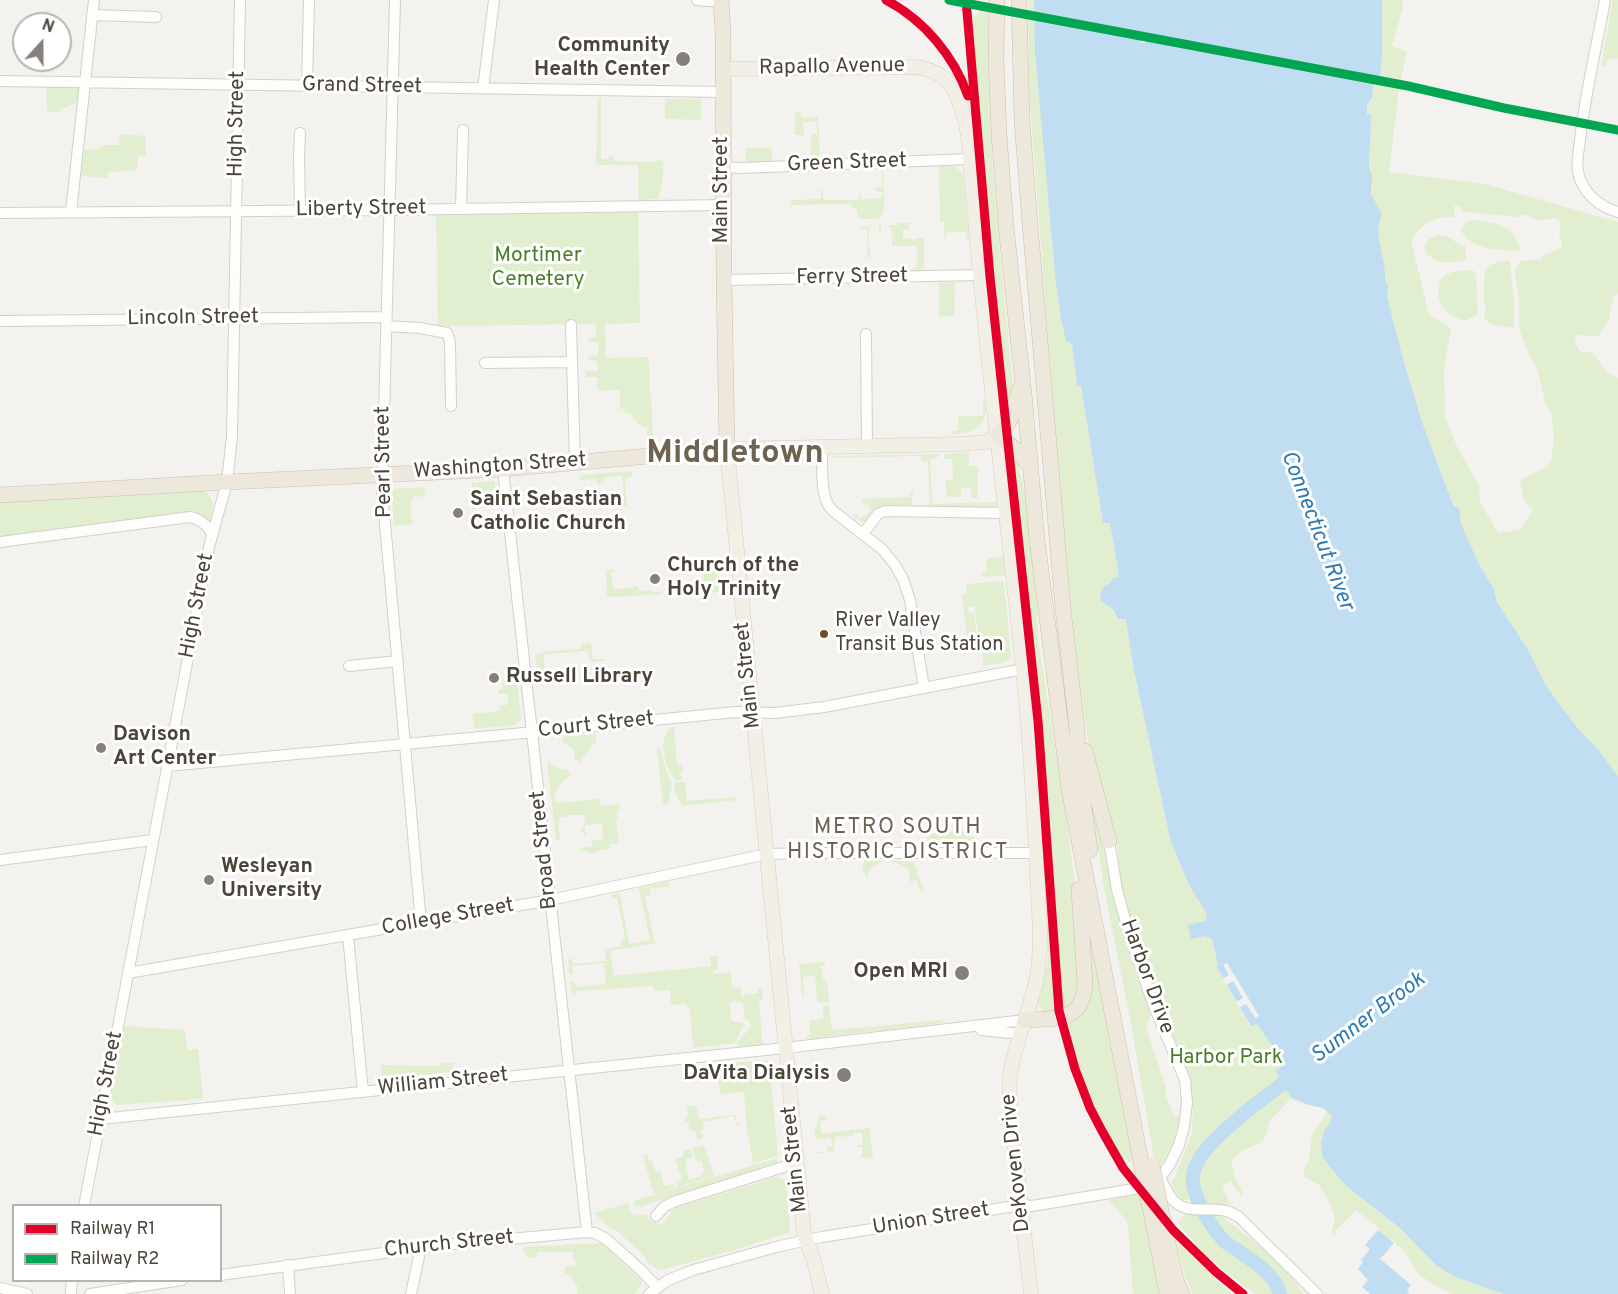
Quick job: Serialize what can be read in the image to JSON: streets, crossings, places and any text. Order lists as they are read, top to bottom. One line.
{"streets":{"highway":["Main Street","Washington Street"],"main road":["Rapallo Avenue","DeKoven Drive"],"street":["Grand Street","High Street","Green Street","Liberty Street","Ferry Street","Lincoln Street","Pearl Street","Court Street","Broad Street","College Street","Harbor Drive","William Street","Union Street","Church Street"]},"crossings":[["Rapallo Avenue","Main Street"],["Rapallo Avenue","DeKoven Drive"],["Grand Street","High Street"],["Grand Street","Main Street"],["Grand Street","Pearl Street"],["High Street","Liberty Street"],["High Street","Lincoln Street"],["High Street","Washington Street"],["High Street","Court Street"],["High Street","College Street"],["High Street","William Street"],["Green Street","Main Street"],["Green Street","DeKoven Drive"],["Main Street","Liberty Street"],["Main Street","Ferry Street"],["Main Street","Washington Street"],["Main Street","Court Street"],["Main Street","College Street"],["Main Street","William Street"],["Main Street","Union Street"],["Liberty Street","Pearl Street"],["Ferry Street","DeKoven Drive"],["Lincoln Street","Pearl Street"],["Pearl Street","Washington Street"],["Pearl Street","Court Street"],["Pearl Street","College Street"],["Washington Street","Broad Street"],["Washington Street","DeKoven Drive"],["Court Street","Broad Street"],["Court Street","DeKoven Drive"],["Broad Street","College Street"],["Broad Street","William Street"],["Broad Street","Church Street"],["College Street","DeKoven Drive"],["Harbor Drive","Union Street"],["William Street","DeKoven Drive"],["DeKoven Drive","Union Street"]],"districts":["Middletown","METRO SOUTH HISTORIC DISTRICT"],"water":["Connecticut River","Sumner Brook"],"parks":["Mortimer Cemetery","Harbor Park"],"places":["Community Health Center","Saint Sebastian Catholic Church","Church of the Holy Trinity","River Valley Transit Bus Station","Russell Library","Davison Art Center","Wesleyan University","Open MRI","DaVita Dialysis"],"lines":["rail line R1","rail line R2"],"legend":["Railway R1","Railway R2"],"north":"top"}
